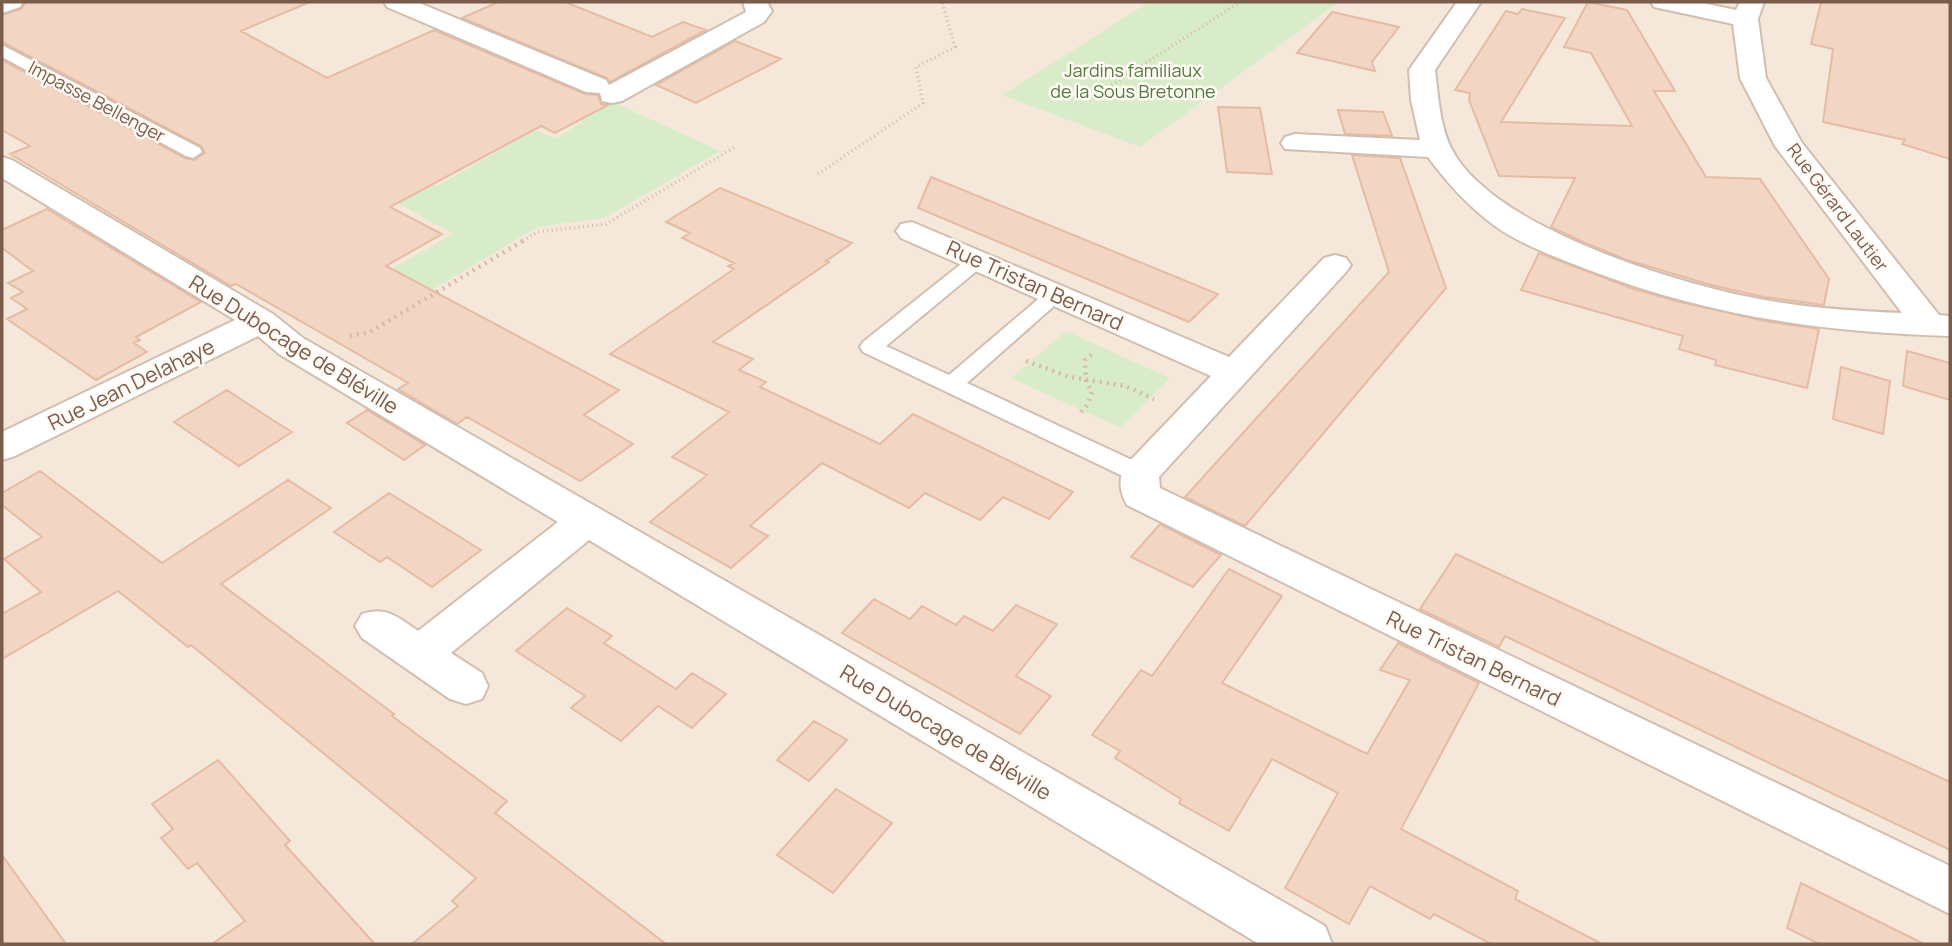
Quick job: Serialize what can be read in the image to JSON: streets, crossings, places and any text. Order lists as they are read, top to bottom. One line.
{"streets":{"street":["Rue Gérard Lautier","Rue Tristan Bernard","Rue Dubocage de Bléville","Rue Jean Delahaye"],"lane":["Impasse Bellenger"]},"crossings":[["Rue Dubocage de Bléville","Rue Jean Delahaye"]],"parks":["Jardins familiaux de la Sous Bretonne"]}
